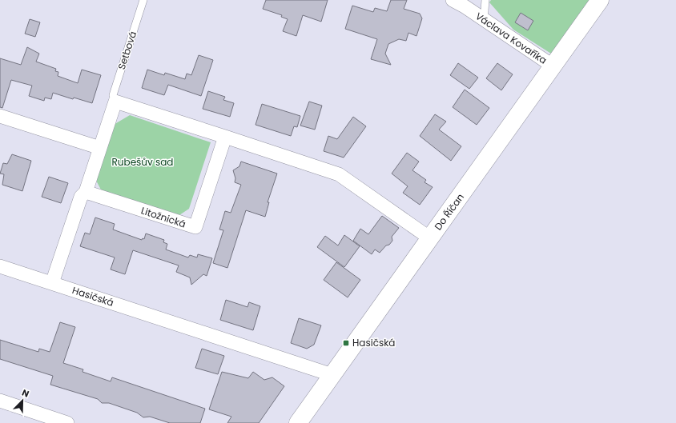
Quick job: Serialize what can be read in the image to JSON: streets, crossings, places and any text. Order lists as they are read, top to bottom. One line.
{"streets":{"street":["Václava Kovaříka","Do Říčan","Litožnická","Hasičská"],"lane":["Setbová"]},"crossings":[["Václava Kovaříka","Do Říčan"],["Do Říčan","Hasičská"]],"parks":["Rubešův sad"],"places":{"transit":["Hasičská"]},"north":"top right"}
